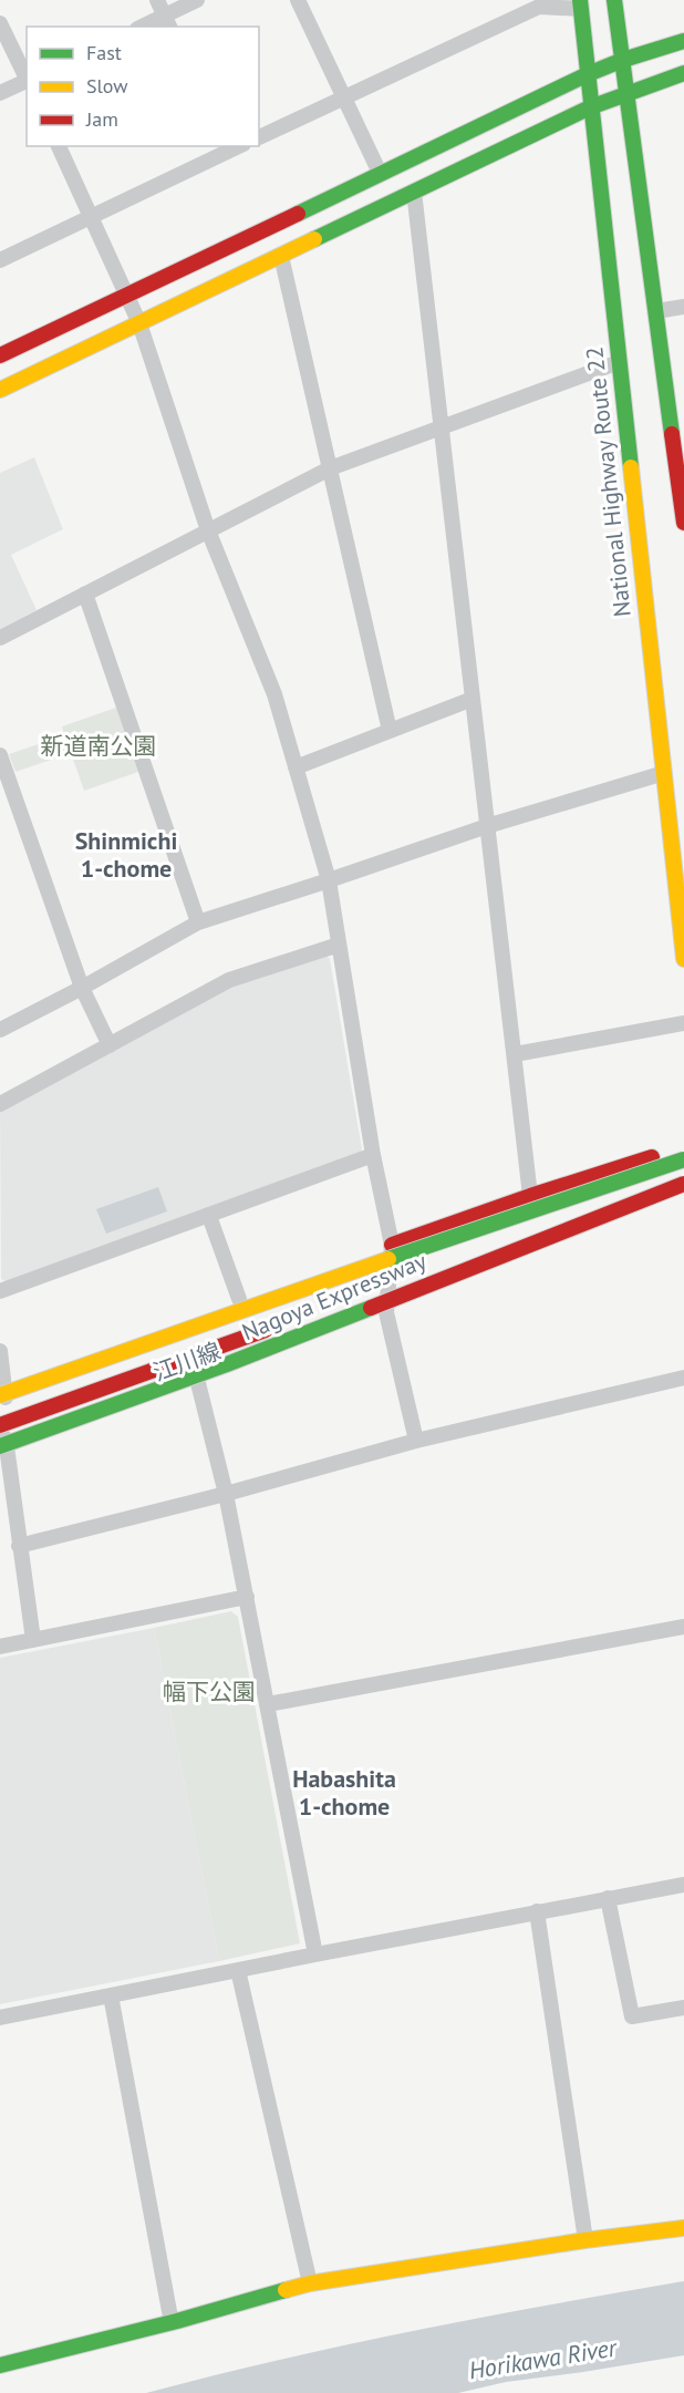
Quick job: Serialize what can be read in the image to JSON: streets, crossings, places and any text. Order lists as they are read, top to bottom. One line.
{"streets":{"main road":["National Highway Route 22","Nagoya Expressway","江川線"]},"crossings":[["Nagoya Expressway","江川線"]],"districts":["Shinmichi 1-chome","Habashita 1-chome"],"water":["Horikawa River"],"parks":["新道南公園","幅下公園"],"legend":["Fast","Slow","Jam"]}
